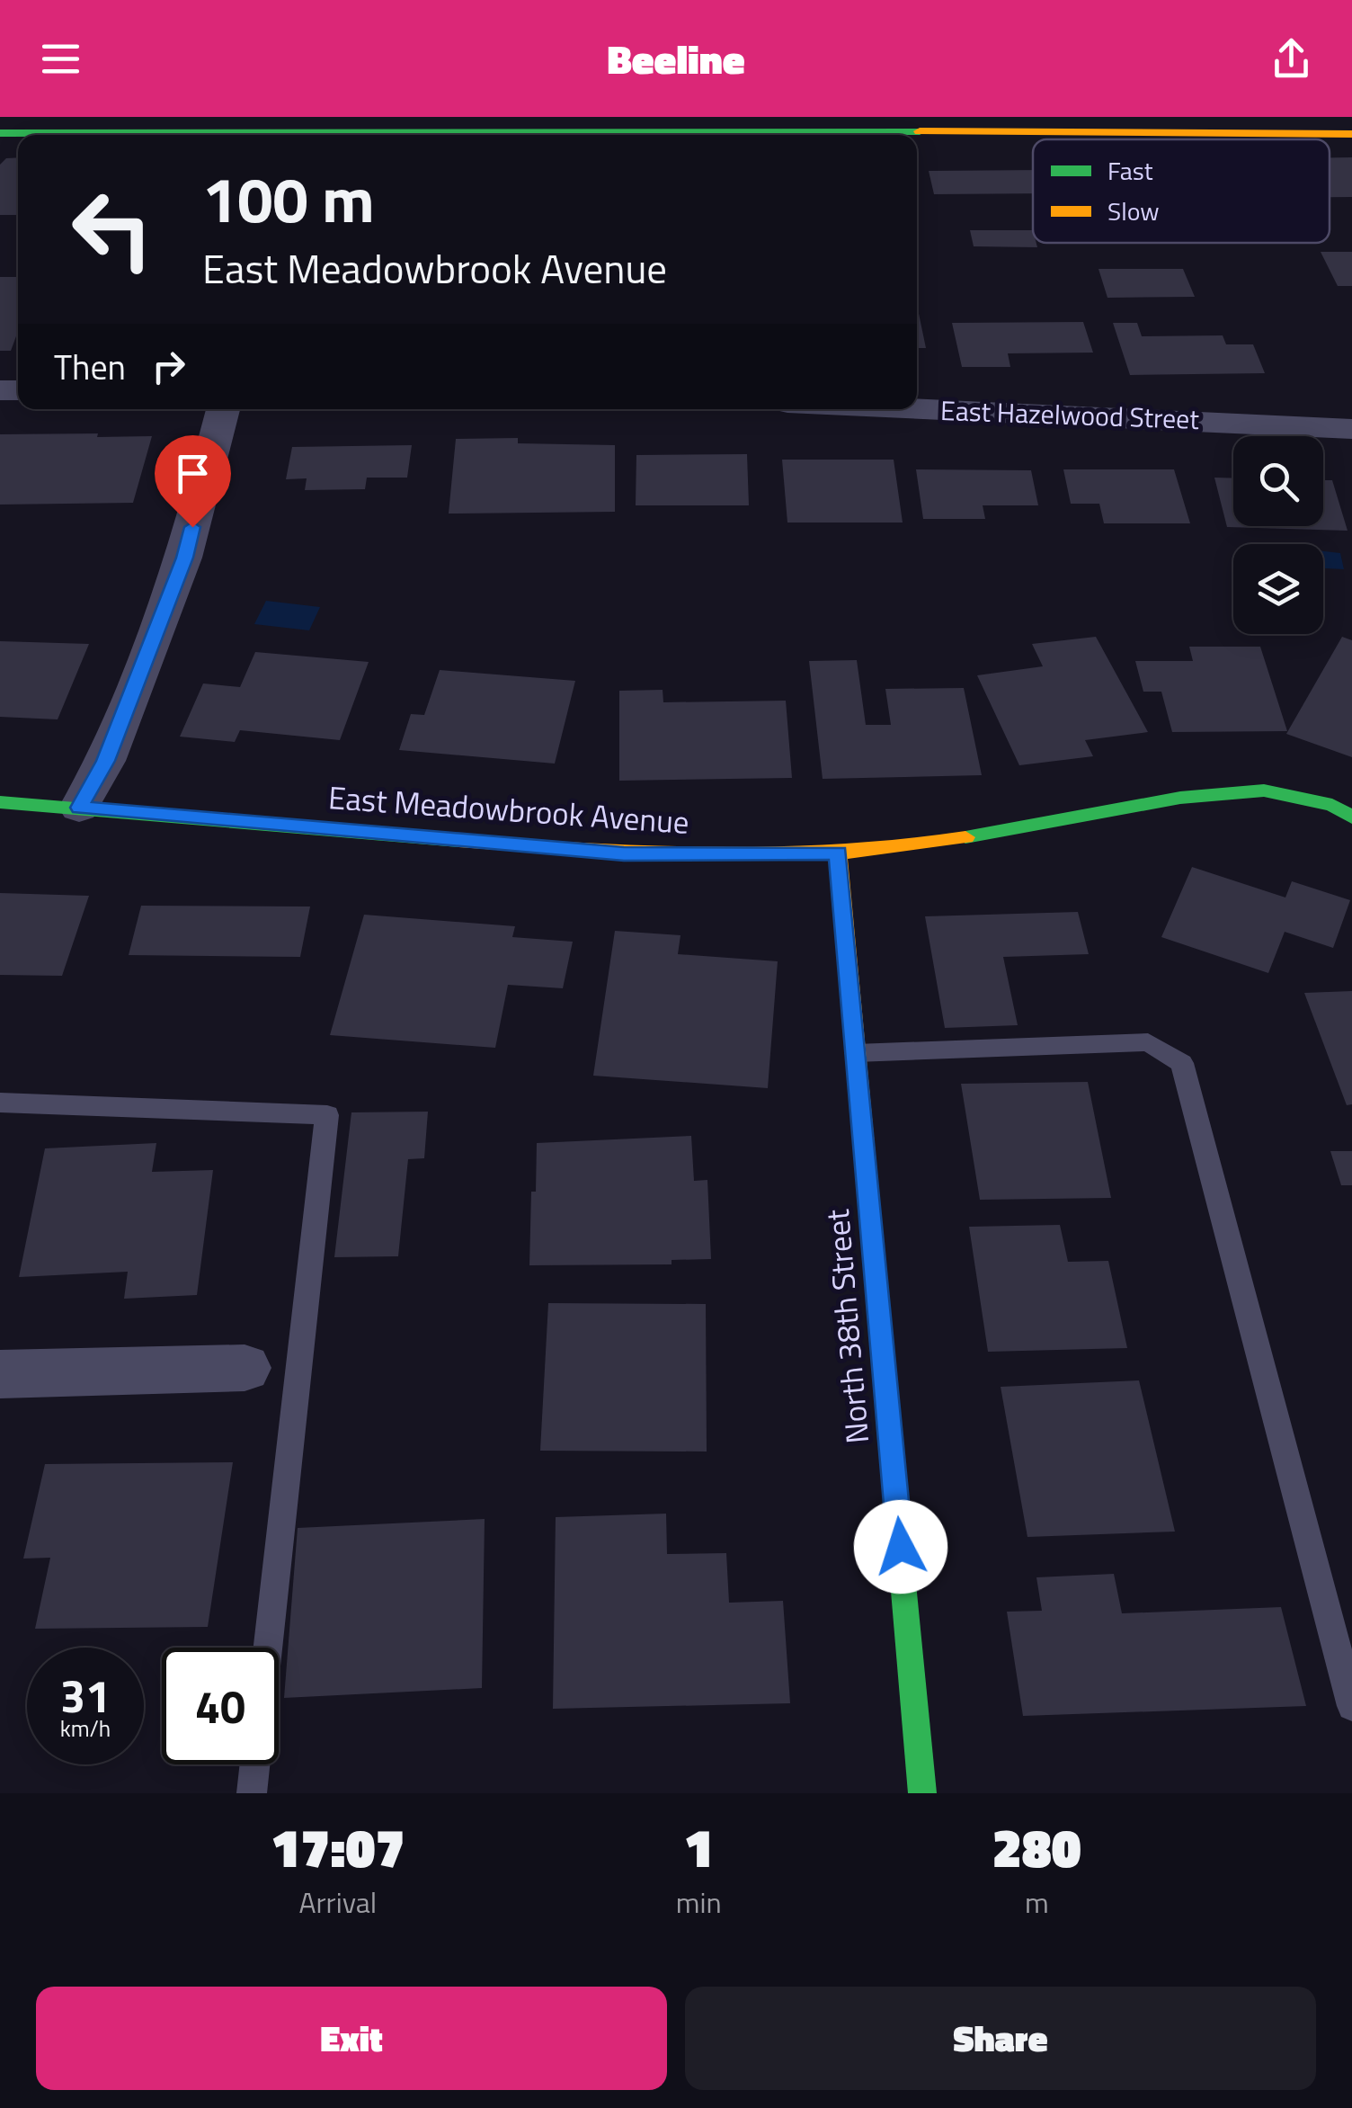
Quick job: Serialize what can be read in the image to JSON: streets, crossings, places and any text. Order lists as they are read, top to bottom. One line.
{"streets":{"street":["East Hazelwood Street","East Meadowbrook Avenue","North 38th Street"]},"crossings":[["East Meadowbrook Avenue","North 38th Street"]],"legend":["Fast","Slow"],"page":{"header":"Beeline","turn":["100 m","East Meadowbrook Avenue"],"then":"Then","speed":"31 km/h","limit":"40","eta":["17:07","Arrival","1","min","280","m"],"buttons":["Exit","Share"]}}
